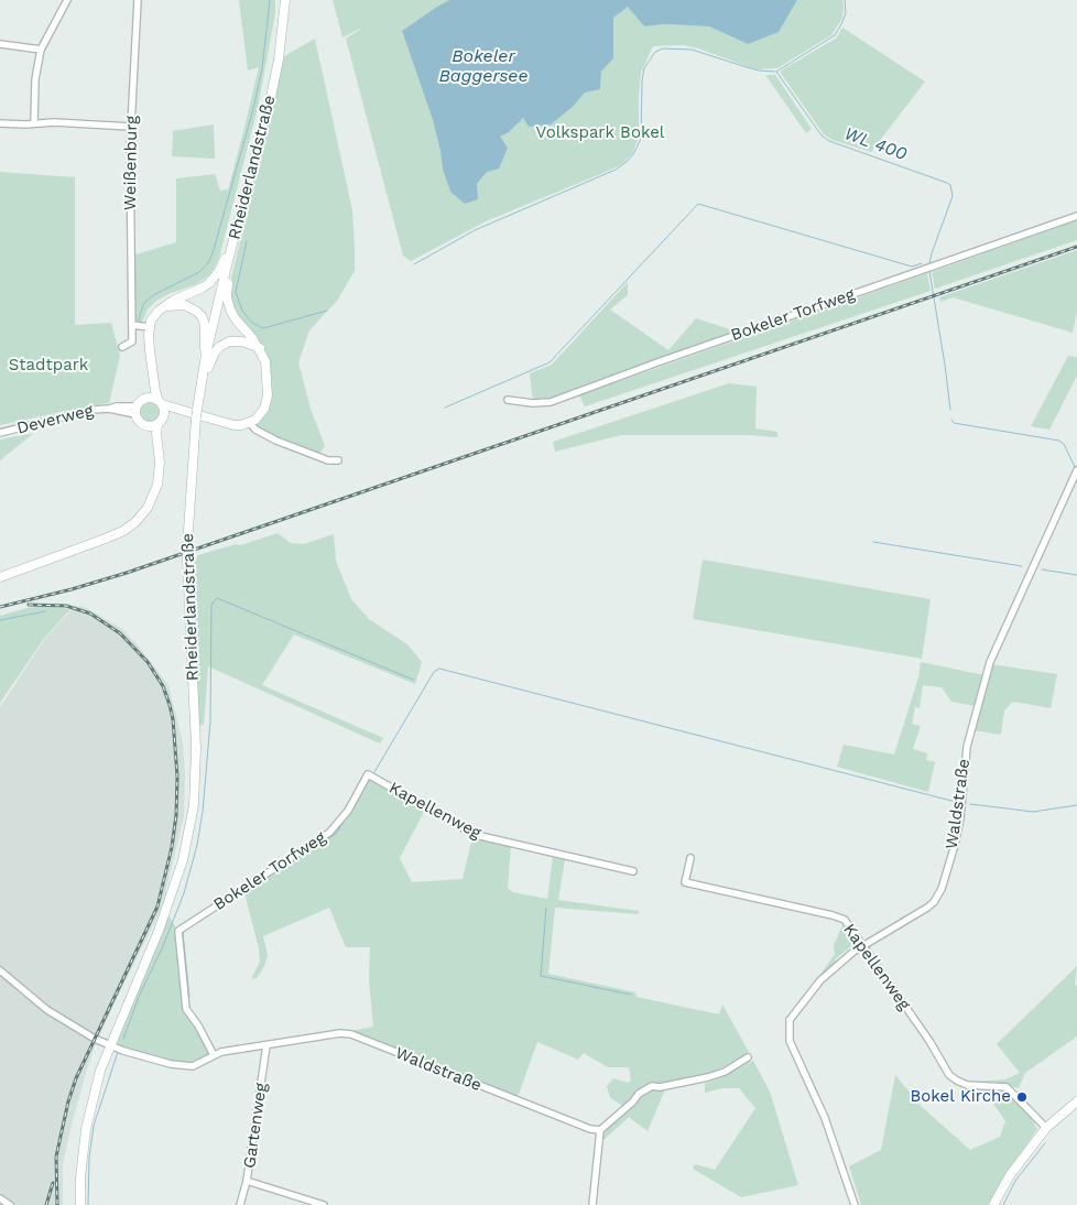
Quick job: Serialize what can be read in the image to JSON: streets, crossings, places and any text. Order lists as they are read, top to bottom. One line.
{"streets":{"main road":["Rheiderlandstraße"],"street":["Weißenburg","Bokeler Torfweg","Deverweg","Waldstraße","Kapellenweg","Gartenweg"]},"crossings":[["Rheiderlandstraße","Waldstraße"],["Bokeler Torfweg","Waldstraße"],["Bokeler Torfweg","Kapellenweg"],["Waldstraße","Kapellenweg"],["Waldstraße","Gartenweg"]],"water":["Bokeler Baggersee","WL 400"],"parks":["Volkspark Bokel","Stadtpark"],"places":["Bokel Kirche"]}
